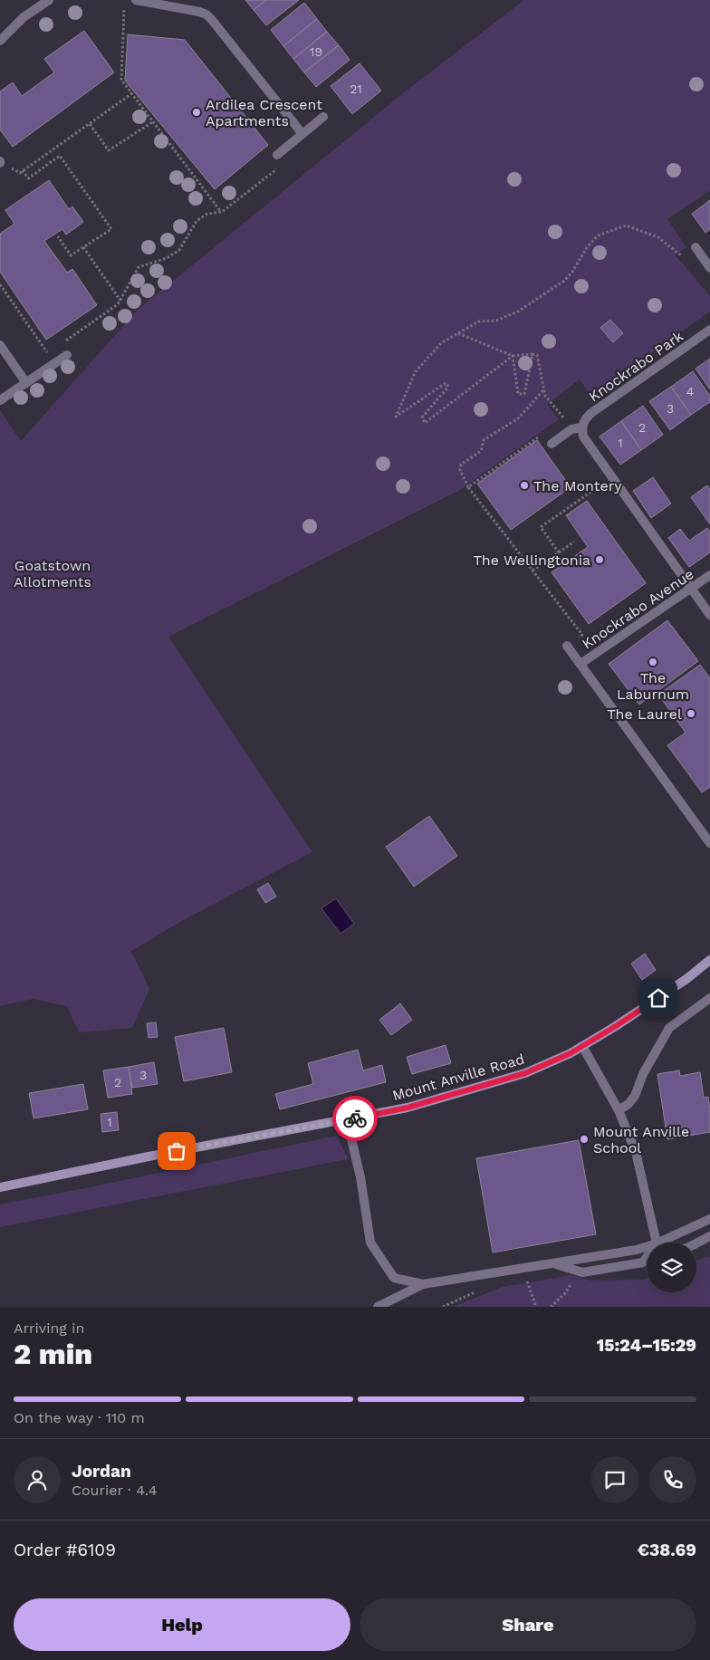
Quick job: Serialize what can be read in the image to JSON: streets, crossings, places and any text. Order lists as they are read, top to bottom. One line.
{"streets":{"main road":["Mount Anville Road"],"street":["Knockrabo Park","Knockrabo Avenue"]},"parks":["Goatstown Allotments"],"places":["Ardilea Crescent Apartments","The Montery","The Wellingtonia","The Laburnum","The Laurel","Mount Anville School"],"house_numbers":["19","21","4","3","2","1","3","2","1"],"page":{"heading":["2 min","Arriving in","15:24–15:29"],"panel":["Jordan","Courier · 4.4","Order #6109","€38.69"],"bar":"On the way · 110 m","buttons":["Help","Share"]}}
